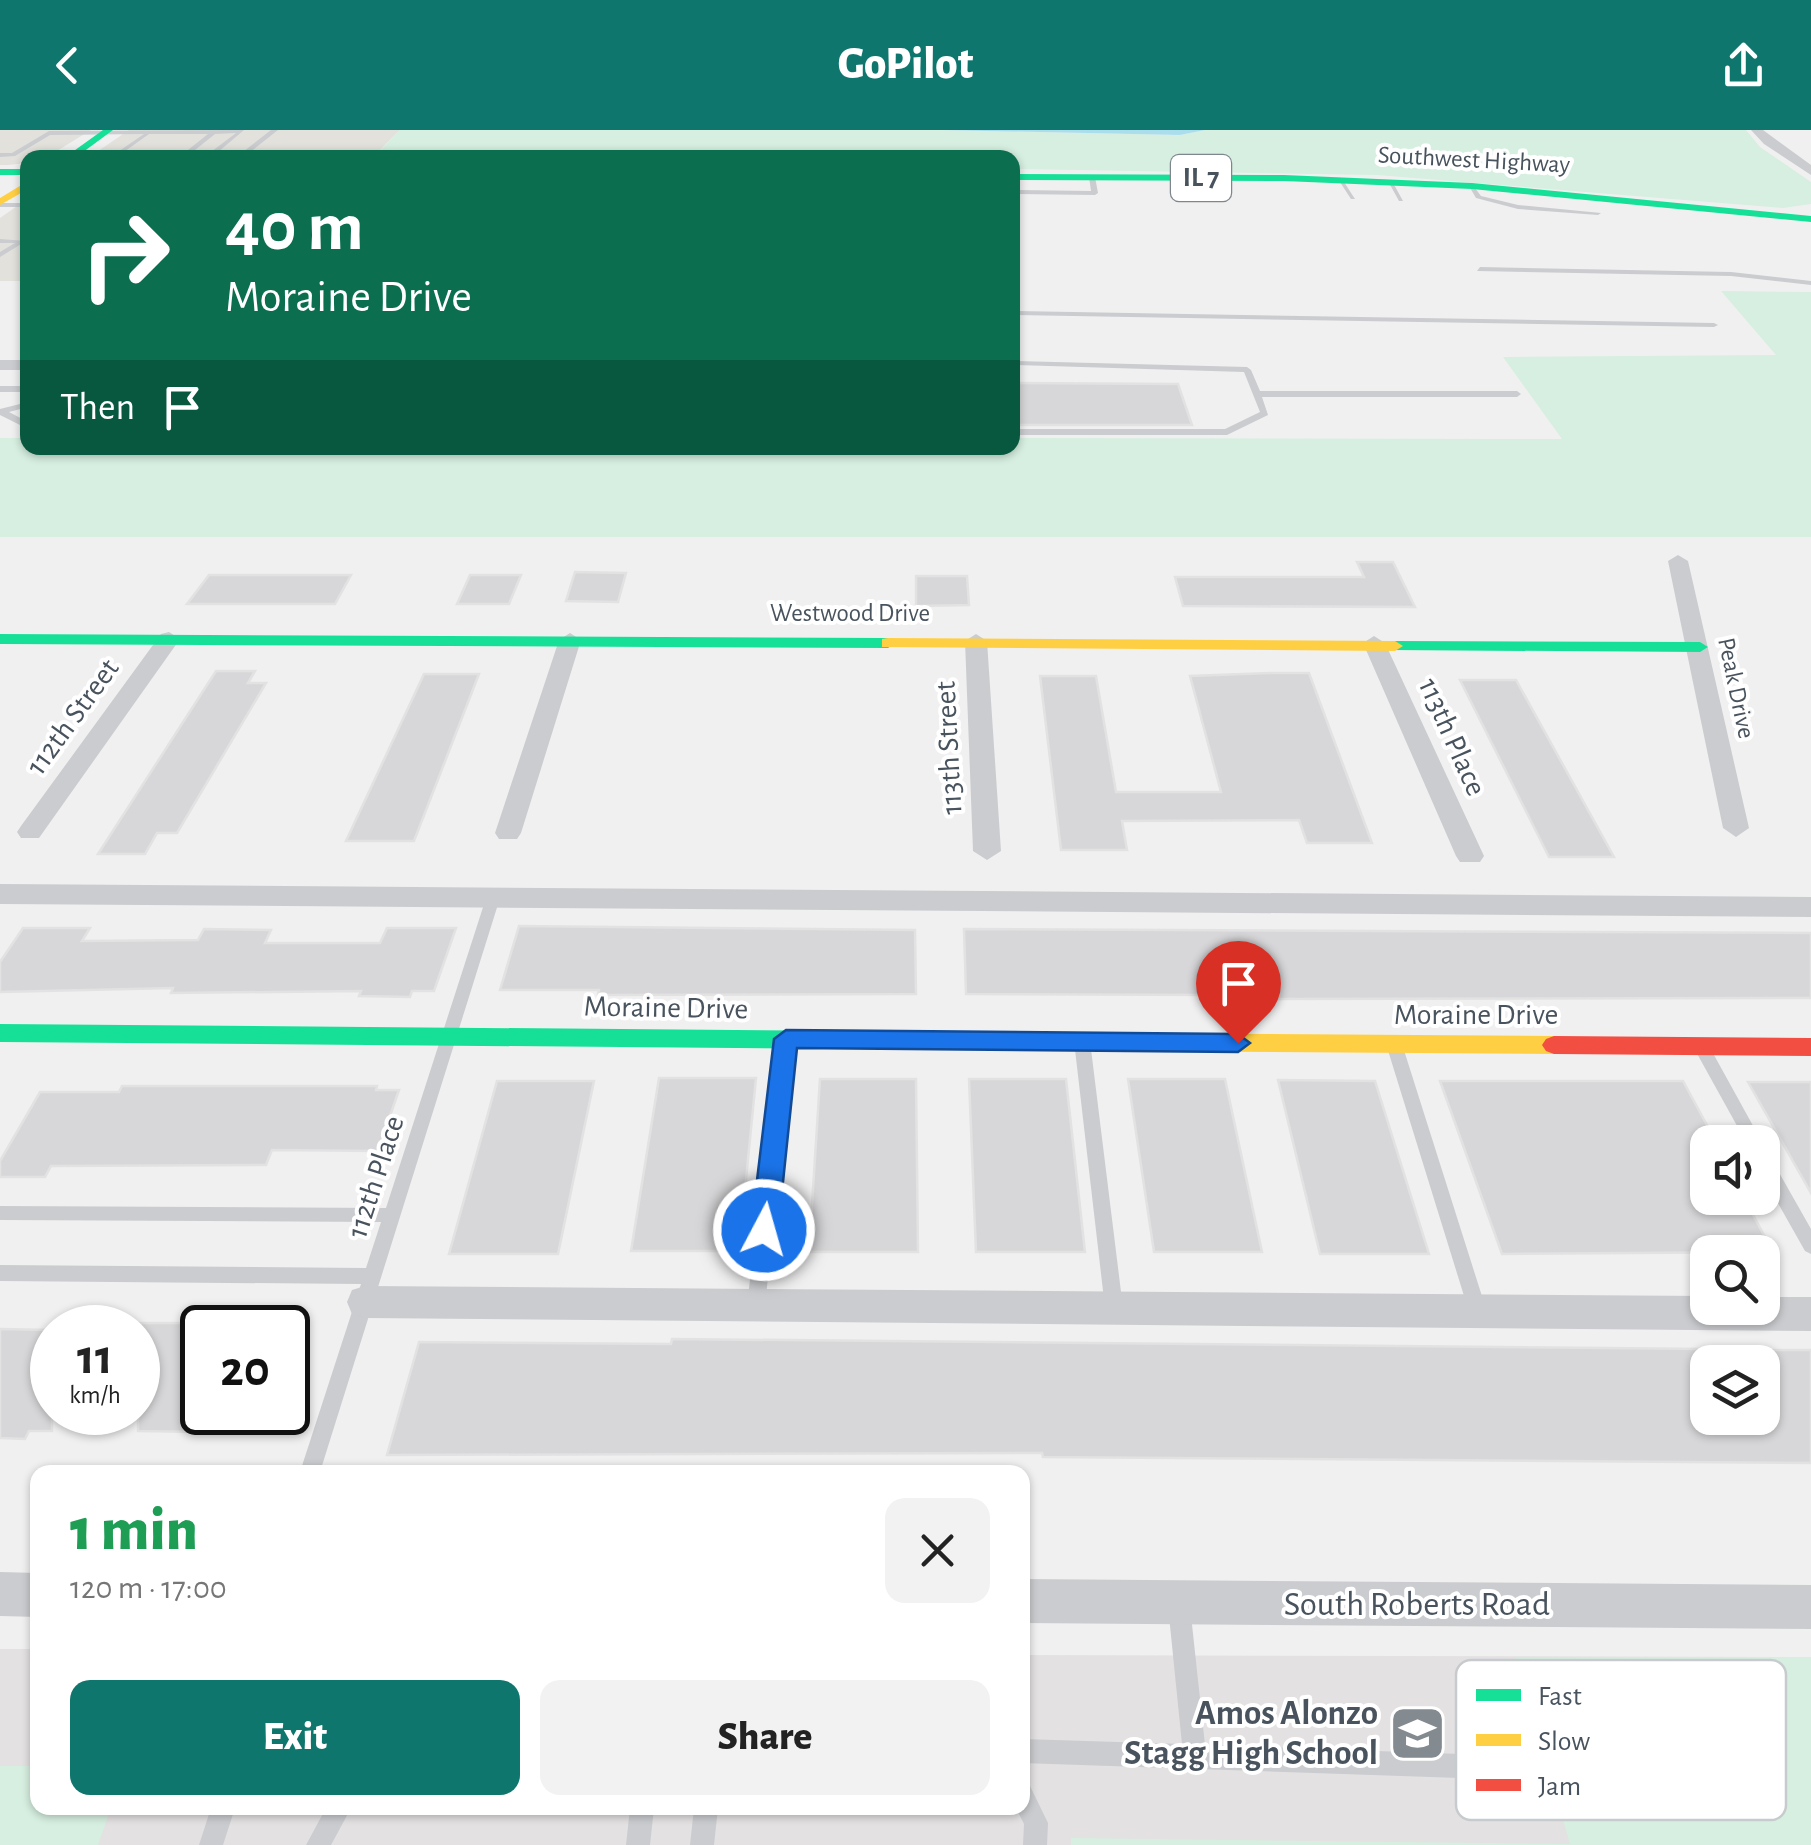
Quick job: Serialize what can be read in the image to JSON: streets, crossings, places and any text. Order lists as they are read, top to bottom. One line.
{"streets":{"street":["Southwest Highway","IL 7","Westwood Drive","Peak Drive","112th Street","113th Place","113th Street","Moraine Drive","South Roberts Road"],"lane":["112th Place"]},"crossings":[["Westwood Drive","Peak Drive"],["Westwood Drive","112th Street"],["Westwood Drive","113th Place"],["Westwood Drive","113th Street"],["Moraine Drive","112th Place"]],"places":{"school or university":["Amos Alonzo Stagg High School"]},"legend":["Fast","Slow","Jam"],"page":{"header":"GoPilot","turn":["40 m","Moraine Drive"],"then":"Then","speed":"11 km/h","limit":"20","heading":["1 min","120 m · 17:00"],"buttons":["Exit","Share"]}}
